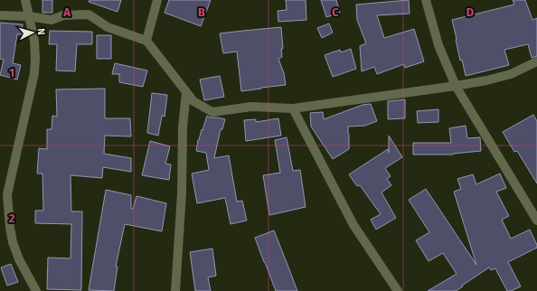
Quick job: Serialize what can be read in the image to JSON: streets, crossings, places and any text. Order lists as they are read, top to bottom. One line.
{"north":"right","grid":{"columns":["A","B","C","D"],"rows":["1","2"]}}
